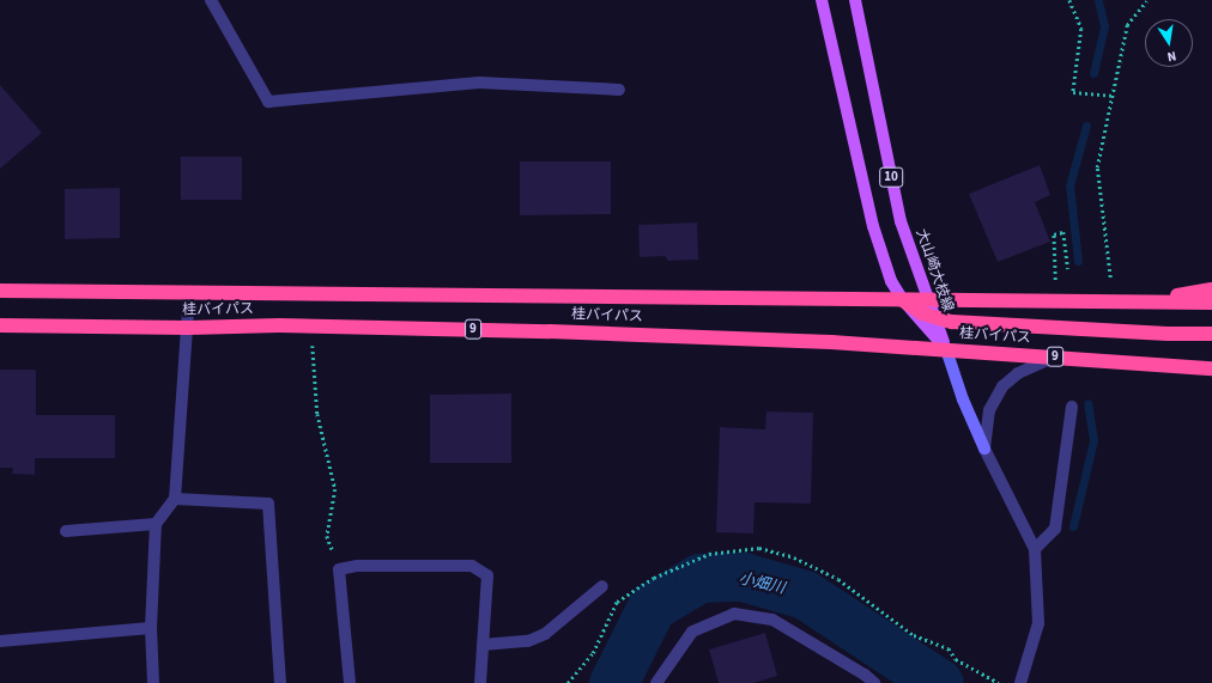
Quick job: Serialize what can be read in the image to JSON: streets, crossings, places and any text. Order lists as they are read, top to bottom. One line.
{"streets":{"highway":["桂バイパス","9"],"main road":["10","大山崎大枝線"]},"crossings":[["大山崎大枝線","桂バイパス"]],"water":["小畑川"],"north":"bottom"}
